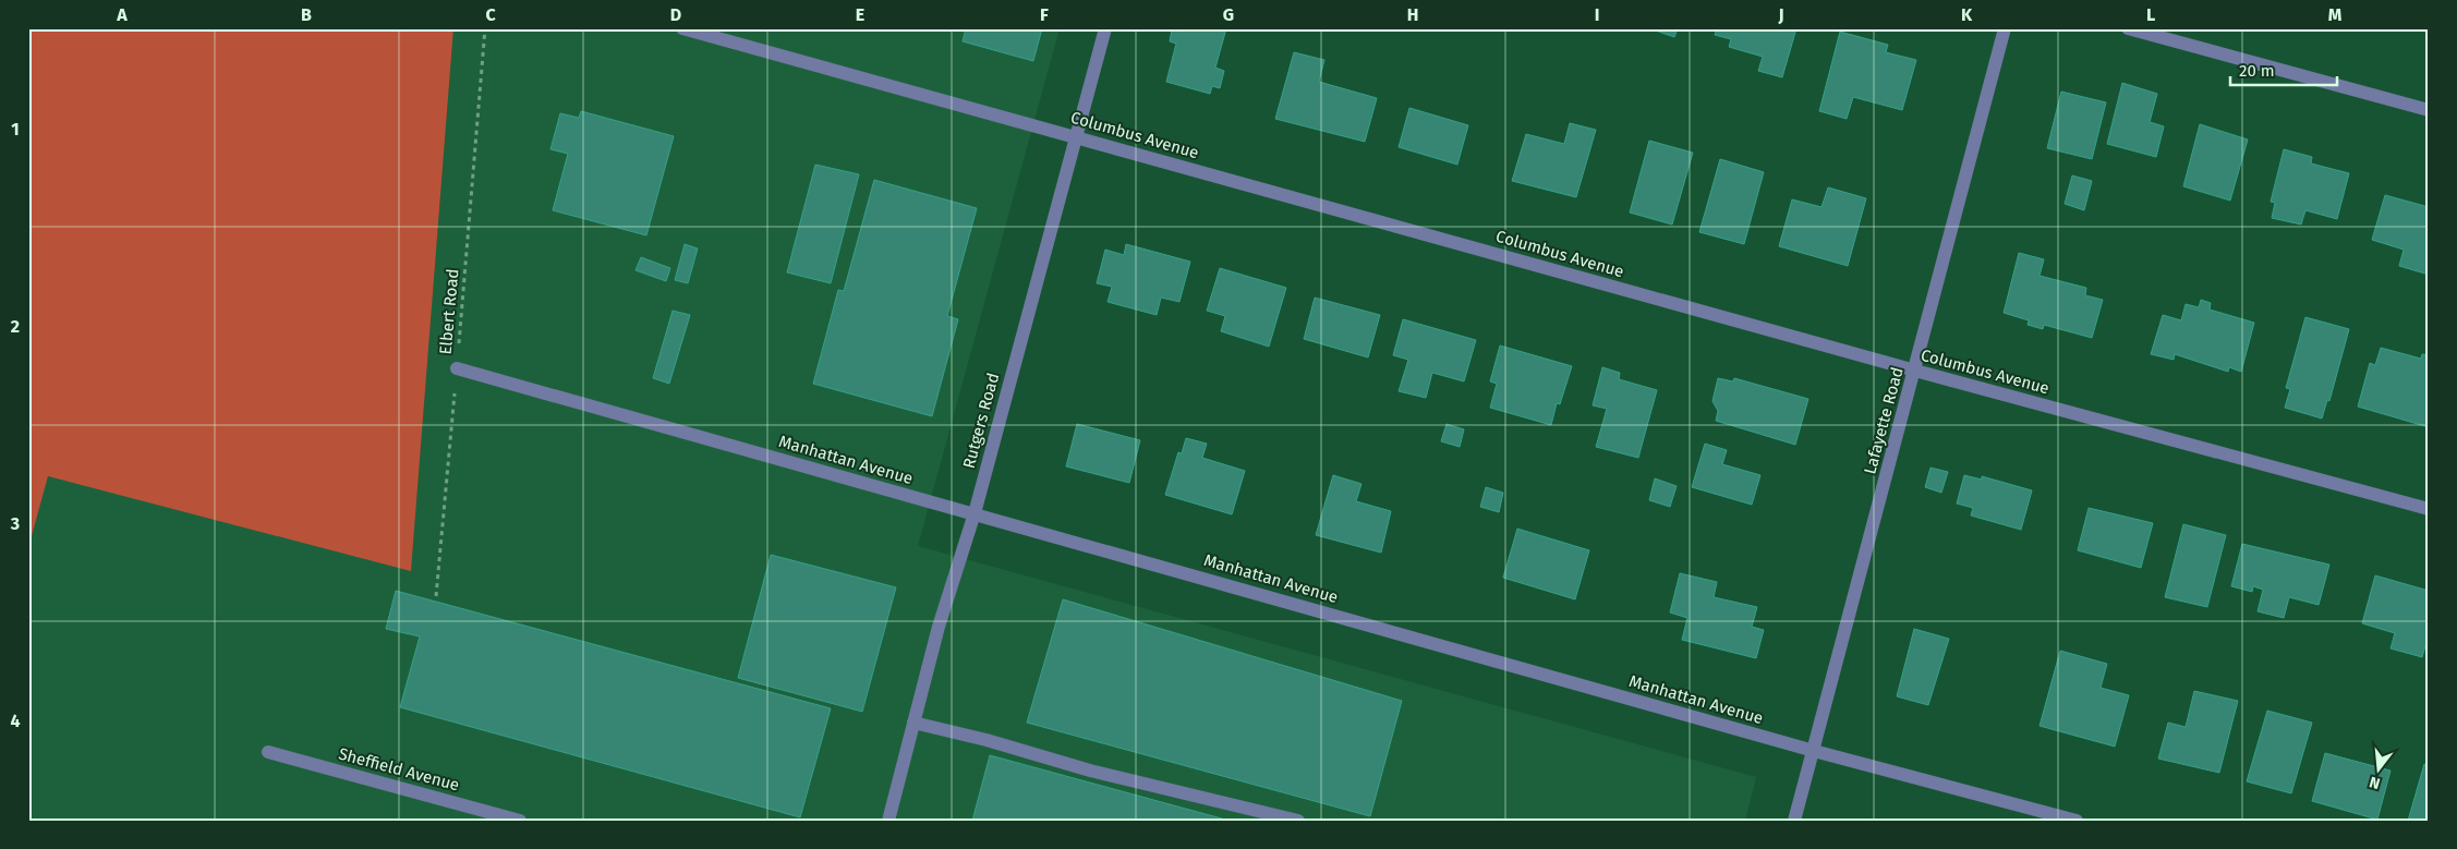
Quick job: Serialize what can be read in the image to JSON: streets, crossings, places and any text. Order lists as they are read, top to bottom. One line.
{"streets":{"street":["Columbus Avenue","Rutgers Road","Lafayette Road","Manhattan Avenue","Sheffield Avenue"],"path":["Elbert Road"]},"crossings":[["Columbus Avenue","Rutgers Road"],["Columbus Avenue","Lafayette Road"],["Elbert Road","Manhattan Avenue"],["Rutgers Road","Manhattan Avenue"],["Lafayette Road","Manhattan Avenue"]],"scale_bar":"20 m","north":"bottom","grid":{"columns":["A","B","C","D","E","F","G","H","I","J","K","L","M"],"rows":["1","2","3","4"]}}
